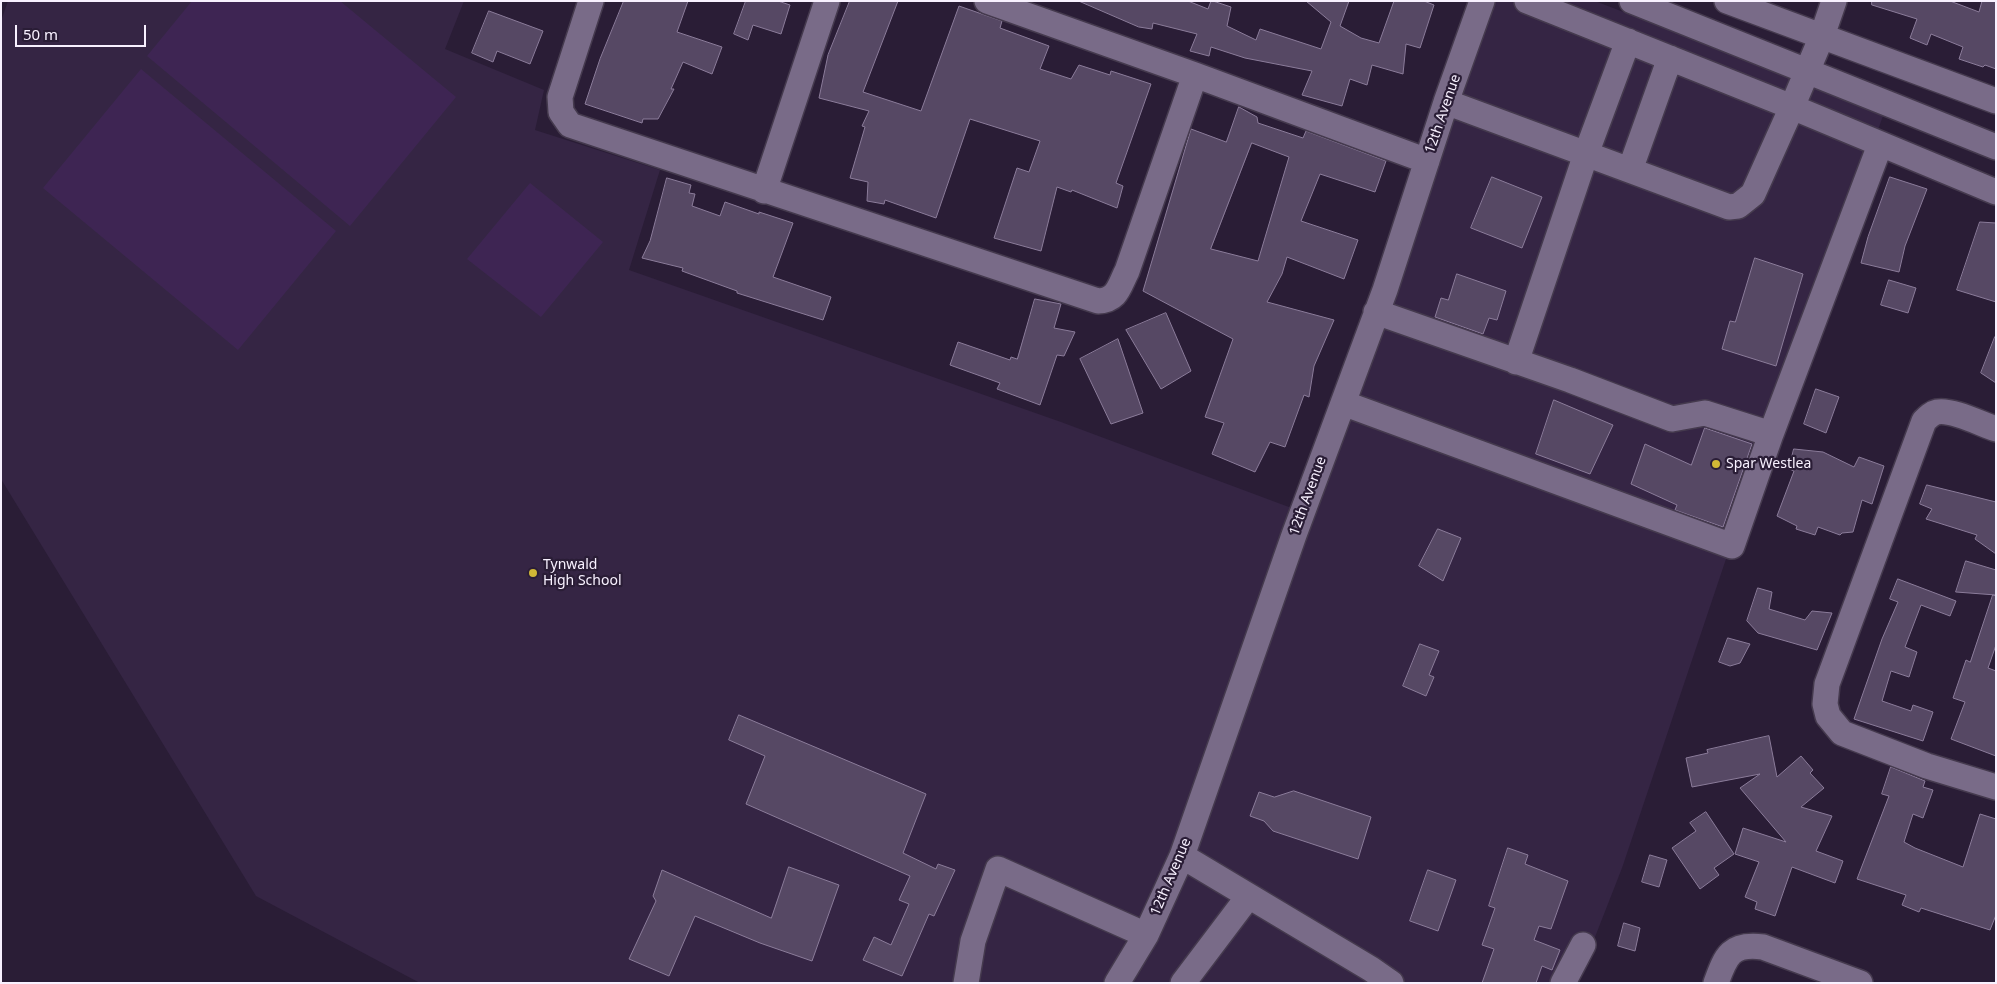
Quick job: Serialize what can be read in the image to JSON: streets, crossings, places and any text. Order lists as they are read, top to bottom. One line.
{"streets":{"street":["12th Avenue"]},"places":["Spar Westlea","Tynwald High School"],"scale_bar":"50 m"}
